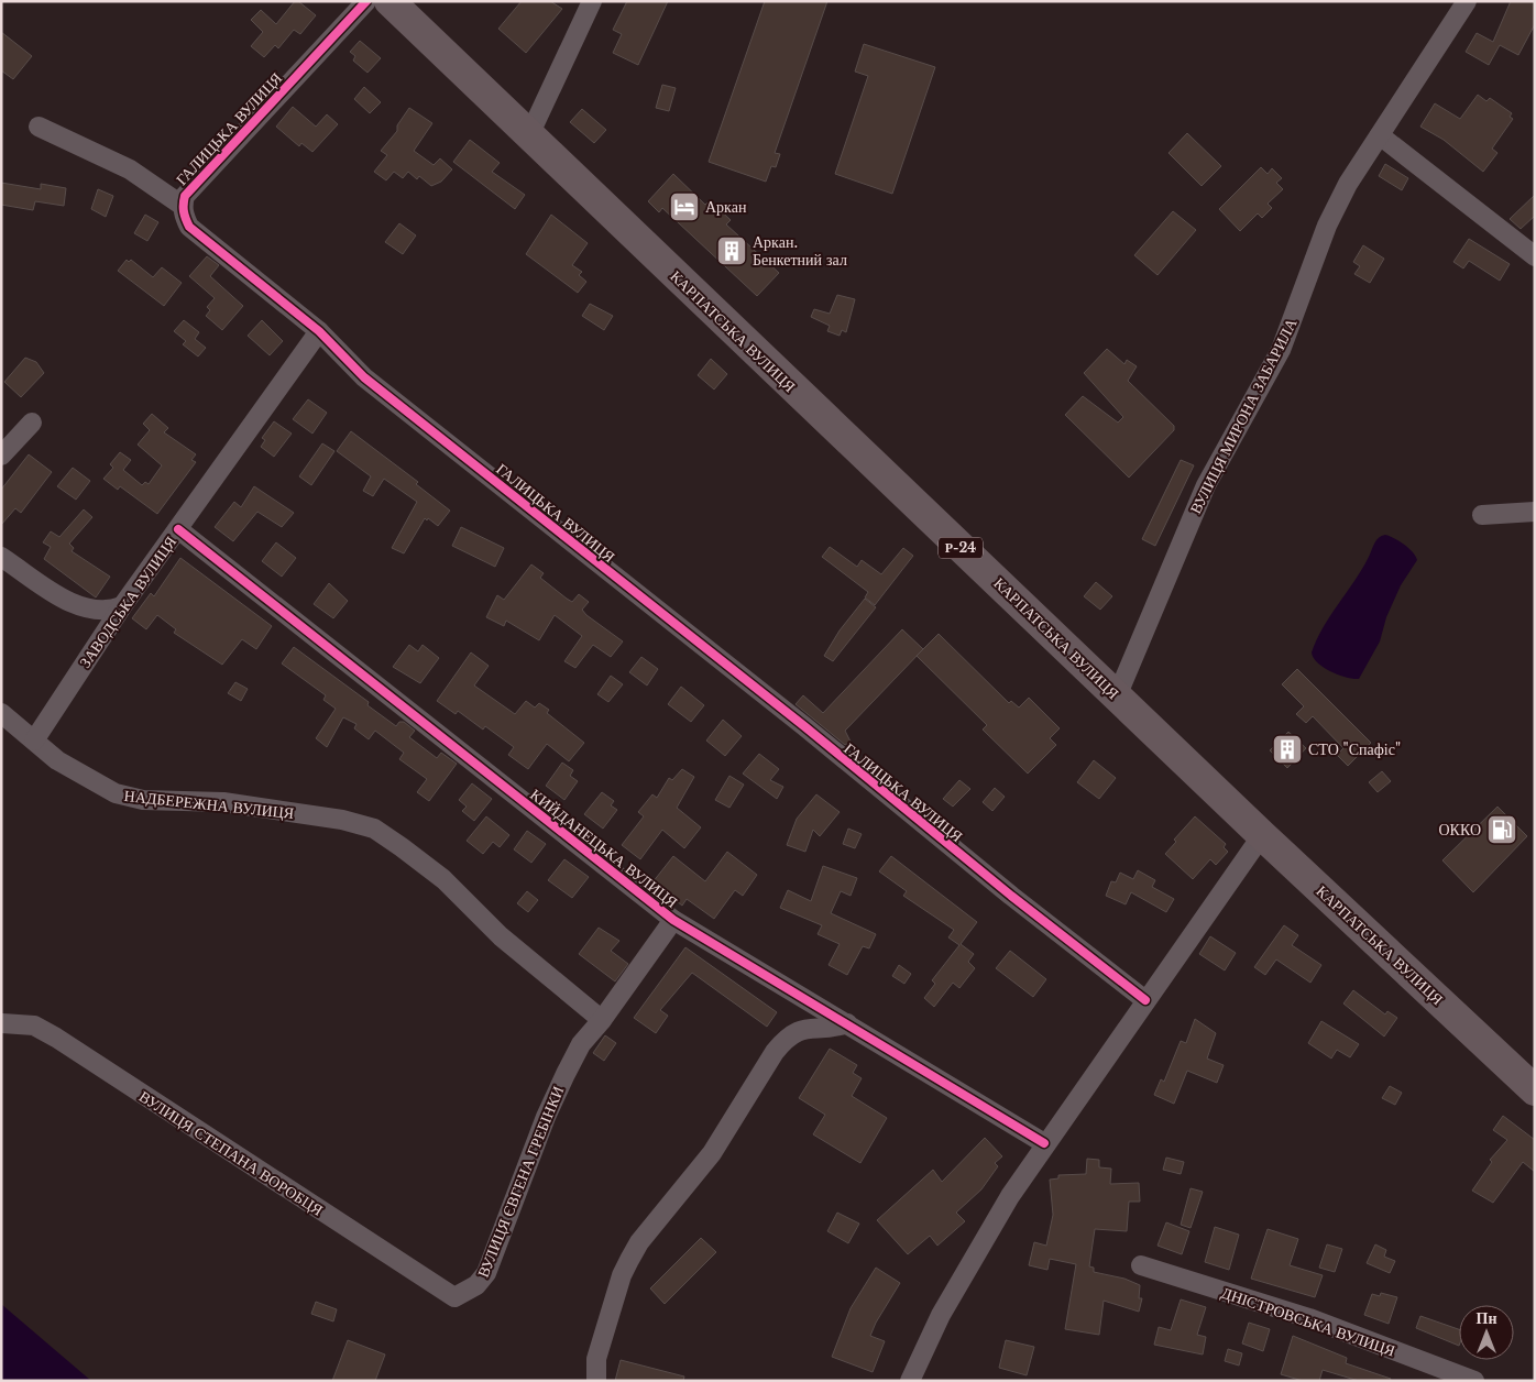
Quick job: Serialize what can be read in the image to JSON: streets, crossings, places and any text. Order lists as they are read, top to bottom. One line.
{"streets":{"main road":["КАРПАТСЬКА ВУЛИЦЯ","Р-24"],"street":["ГАЛИЦЬКА ВУЛИЦЯ","ВУЛИЦЯ МИРОНА ЗАБАРИЛА","ЗАВОДСЬКА ВУЛИЦЯ","НАДБЕРЕЖНА ВУЛИЦЯ","КИЙДАНЕЦЬКА ВУЛИЦЯ","ВУЛИЦЯ СТЕПАНА ВОРОБЦЯ","ВУЛИЦЯ ЄВГЕНА ГРЕБІНКИ","ДНІСТРОВСЬКА ВУЛИЦЯ"]},"crossings":[["ГАЛИЦЬКА ВУЛИЦЯ","ЗАВОДСЬКА ВУЛИЦЯ"],["КАРПАТСЬКА ВУЛИЦЯ","ВУЛИЦЯ МИРОНА ЗАБАРИЛА"],["ЗАВОДСЬКА ВУЛИЦЯ","НАДБЕРЕЖНА ВУЛИЦЯ"],["ЗАВОДСЬКА ВУЛИЦЯ","КИЙДАНЕЦЬКА ВУЛИЦЯ"],["НАДБЕРЕЖНА ВУЛИЦЯ","ВУЛИЦЯ ЄВГЕНА ГРЕБІНКИ"],["КИЙДАНЕЦЬКА ВУЛИЦЯ","ВУЛИЦЯ ЄВГЕНА ГРЕБІНКИ"],["ВУЛИЦЯ СТЕПАНА ВОРОБЦЯ","ВУЛИЦЯ ЄВГЕНА ГРЕБІНКИ"]],"places":{"hotel":["Аркан"],"building":["Аркан. Бенкетний зал","СТО \"Спафіс\""],"fuel station":["ОККО"]},"north":"top"}
